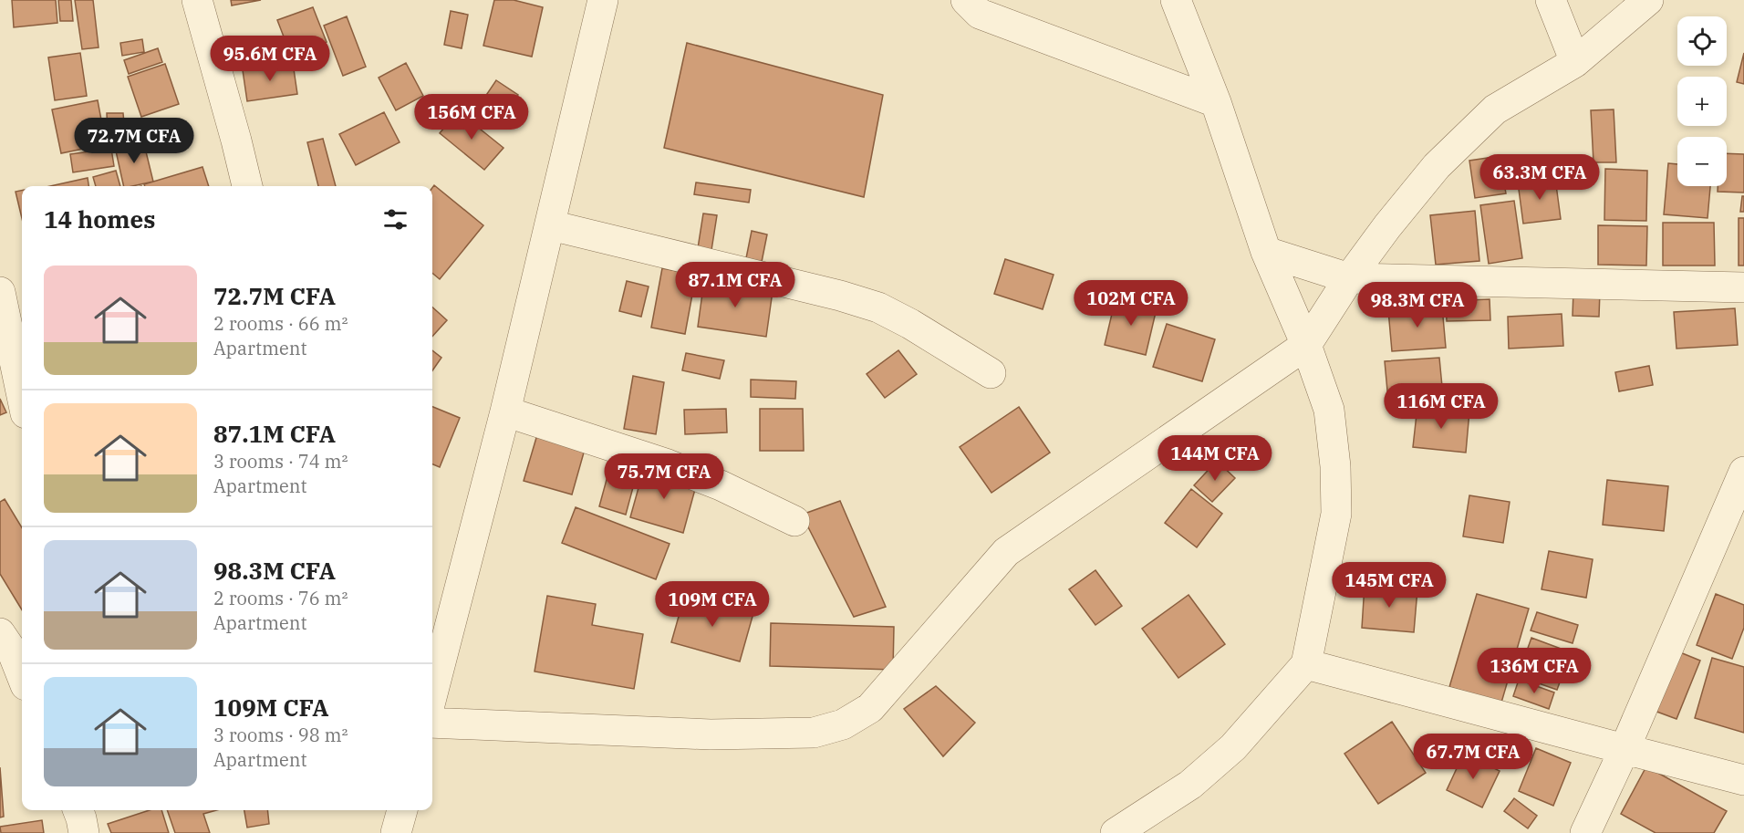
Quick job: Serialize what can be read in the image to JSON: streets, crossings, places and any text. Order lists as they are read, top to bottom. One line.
{"page":{"map_buttons":["+","−"],"price":["95.6M CFA","156M CFA","72.7M CFA","63.3M CFA","87.1M CFA","102M CFA","98.3M CFA","116M CFA","144M CFA","75.7M CFA","145M CFA","109M CFA","136M CFA","67.7M CFA"],"heading":"14 homes","list":[{"name":"72.7M CFA","note":"2 rooms · 66 m² · Apartment"},{"name":"87.1M CFA","note":"3 rooms · 74 m² · Apartment"},{"name":"98.3M CFA","note":"2 rooms · 76 m² · Apartment"},{"name":"109M CFA","note":"3 rooms · 98 m² · Apartment"}]}}
